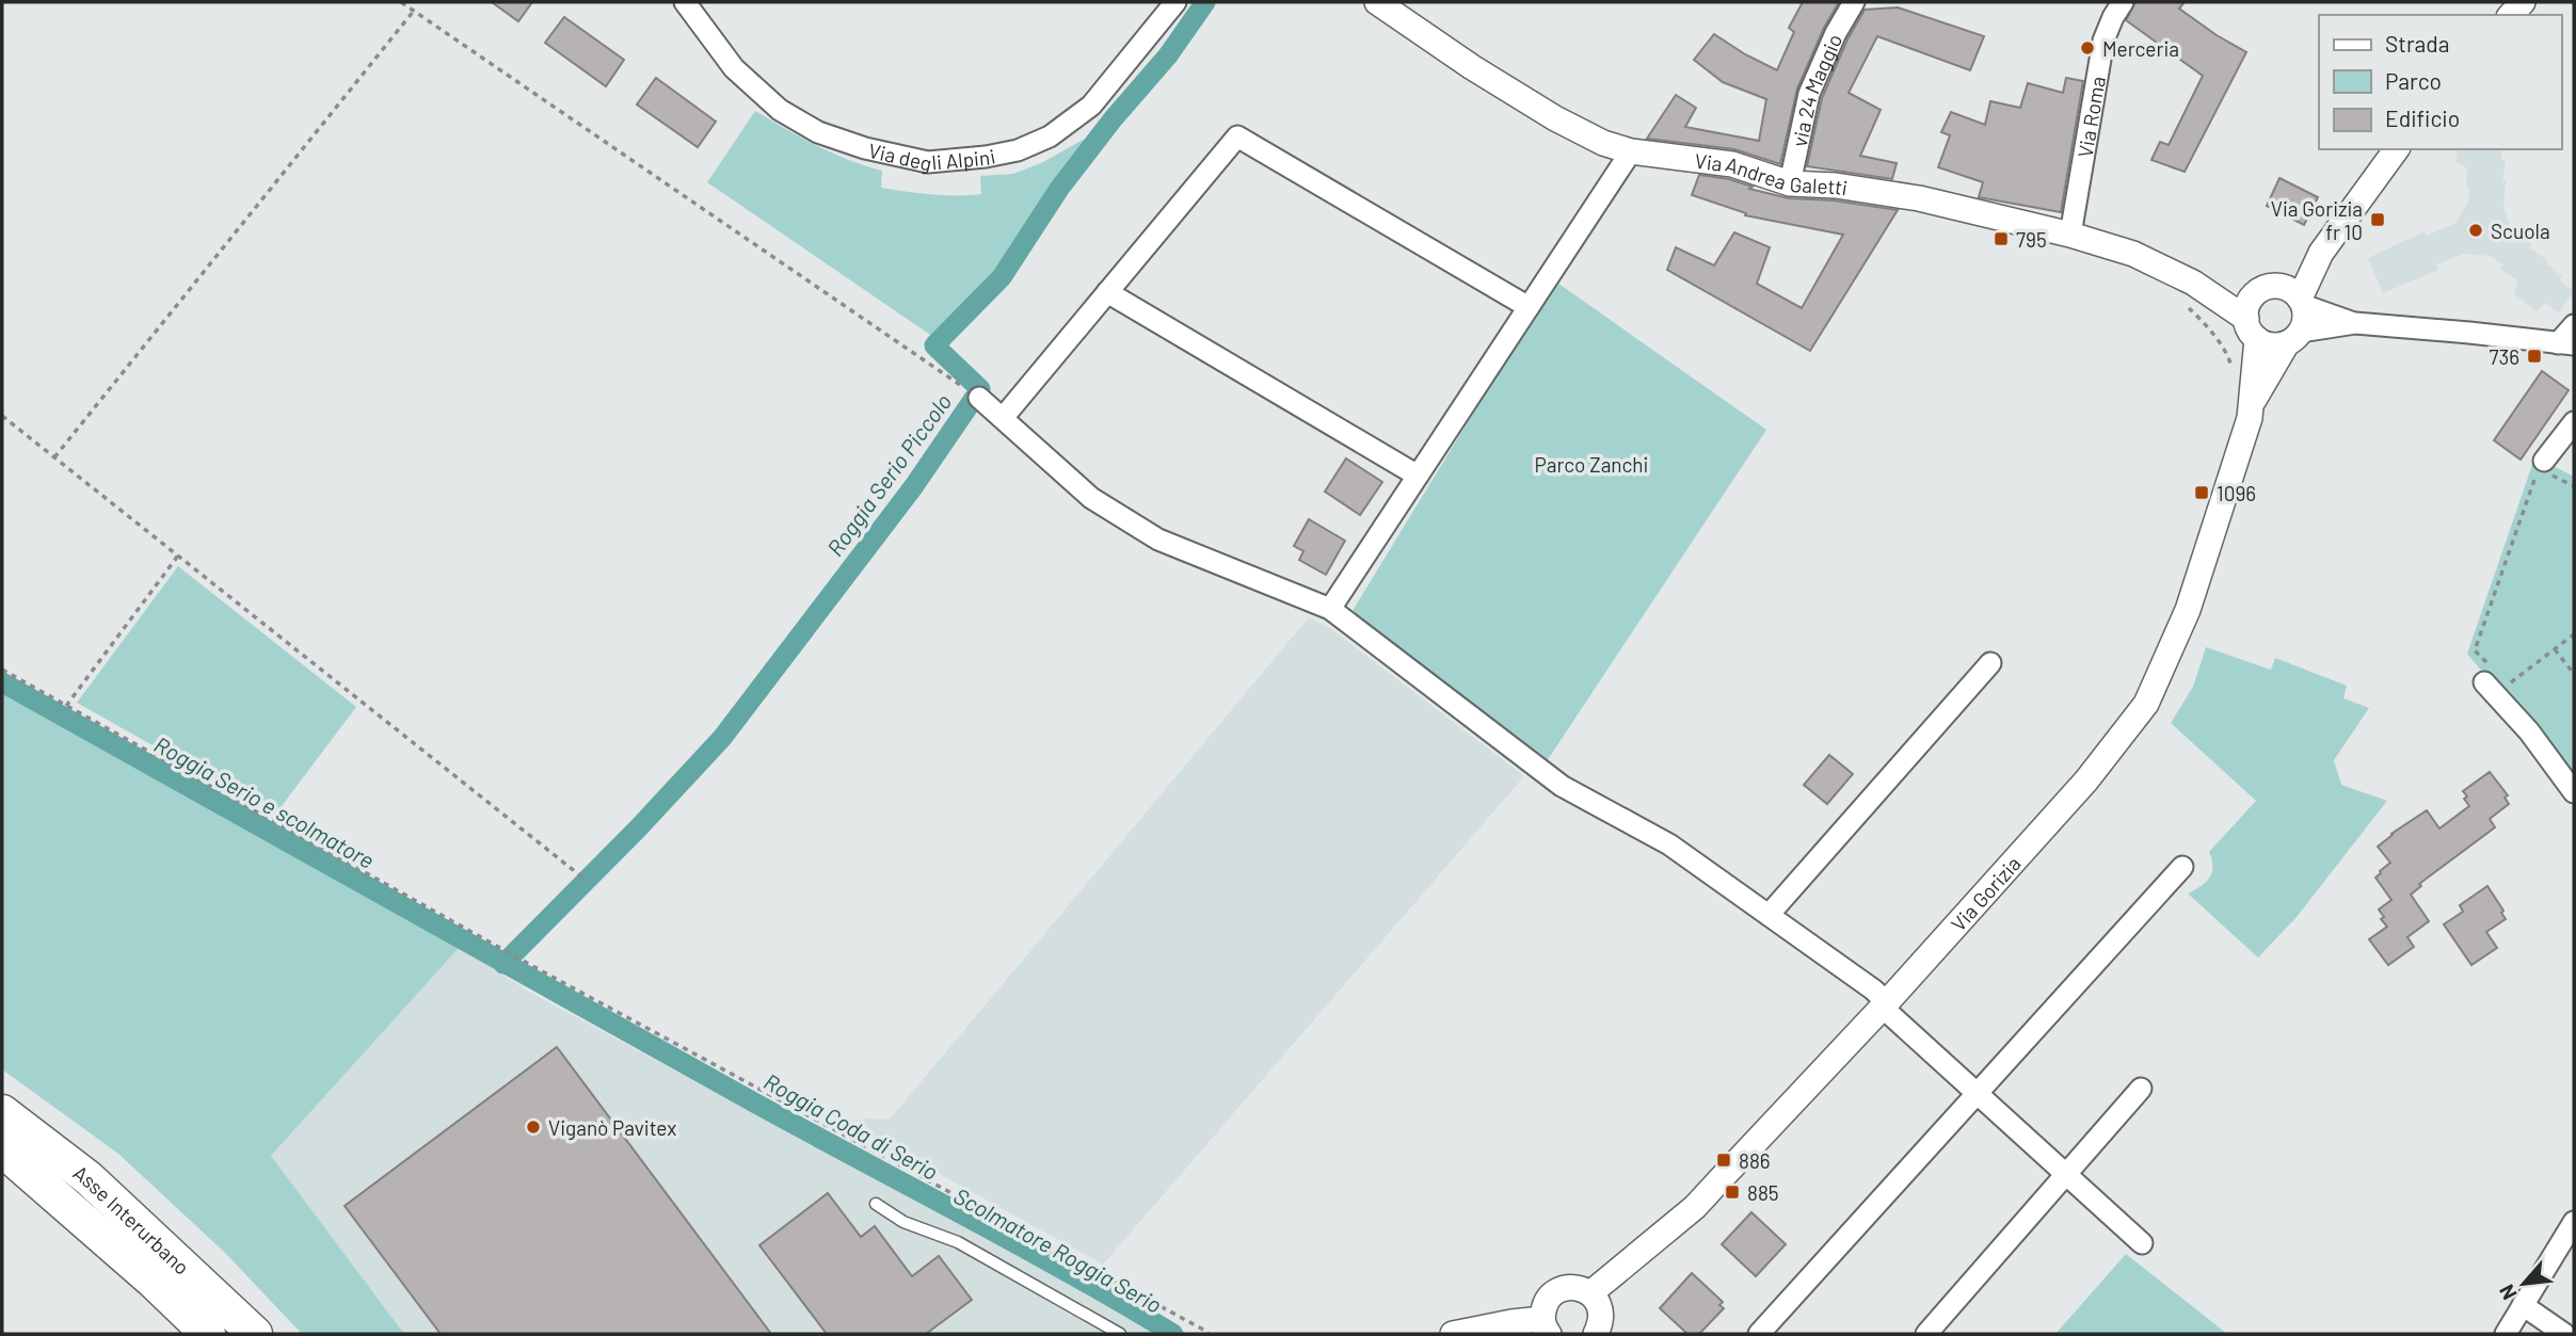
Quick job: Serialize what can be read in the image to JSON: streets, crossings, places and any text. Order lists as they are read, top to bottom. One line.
{"streets":{"highway":["Asse Interurbano"],"street":["via 24 Maggio","Via Roma","Via degli Alpini","Via Andrea Galetti","Via Gorizia"]},"crossings":[["via 24 Maggio","Via Andrea Galetti"],["Via Roma","Via Andrea Galetti"],["Via Andrea Galetti","Via Gorizia"]],"water":["Roggia Serio Piccolo","Roggia Serio e scolmatore","Roggia Coda di Serio","Scolmatore Roggia Serio"],"parks":["Parco Zanchi"],"places":{"other":["Merceria","Scuola","Viganò Pavitex"],"transit":["Via Gorizia fr 10","795","736","1096","886","885"]},"legend":["Strada","Parco","Edificio"],"north":"bottom left"}
